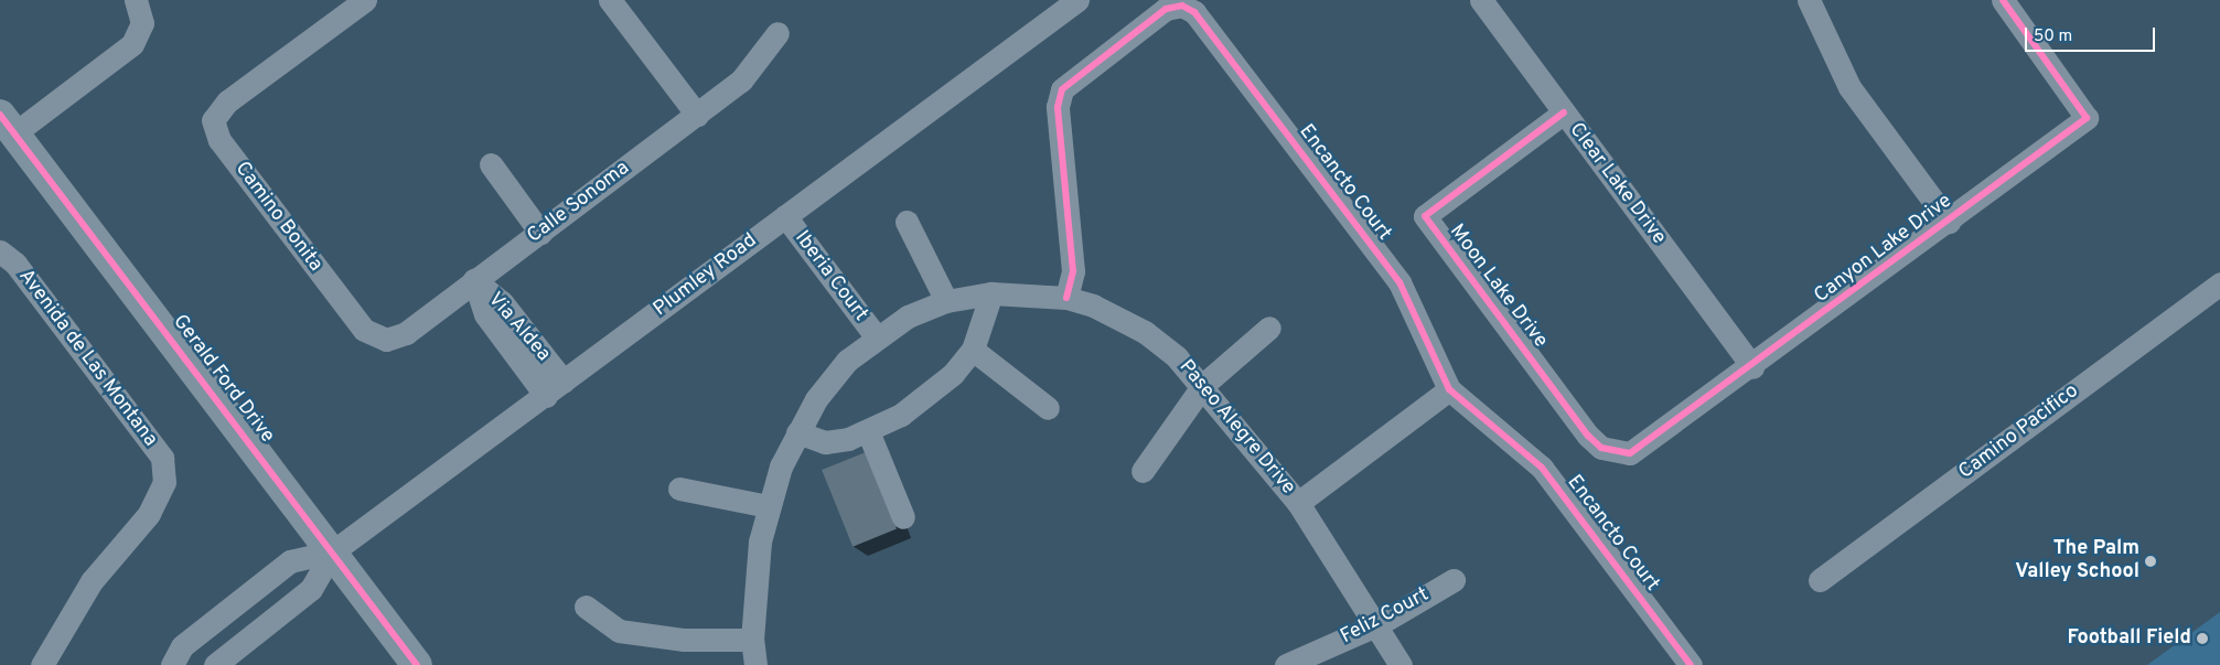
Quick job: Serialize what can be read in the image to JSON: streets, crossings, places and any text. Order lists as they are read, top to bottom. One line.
{"streets":{"main road":["Gerald Ford Drive"],"street":["Encancto Court","Clear Lake Drive","Calle Sonoma","Camino Bonita","Canyon Lake Drive","Plumley Road","Iberia Court","Moon Lake Drive","Via Aldea","Avenida de Las Montana","Paseo Alegre Drive","Camino Pacifico","Feliz Court"]},"crossings":[["Encancto Court","Paseo Alegre Drive"],["Clear Lake Drive","Canyon Lake Drive"],["Clear Lake Drive","Moon Lake Drive"],["Calle Sonoma","Camino Bonita"],["Calle Sonoma","Via Aldea"],["Canyon Lake Drive","Moon Lake Drive"],["Plumley Road","Iberia Court"],["Plumley Road","Via Aldea"],["Plumley Road","Gerald Ford Drive"],["Iberia Court","Paseo Alegre Drive"],["Paseo Alegre Drive","Feliz Court"]],"places":["The Palm Valley School","Football Field"],"scale_bar":"50 m"}
